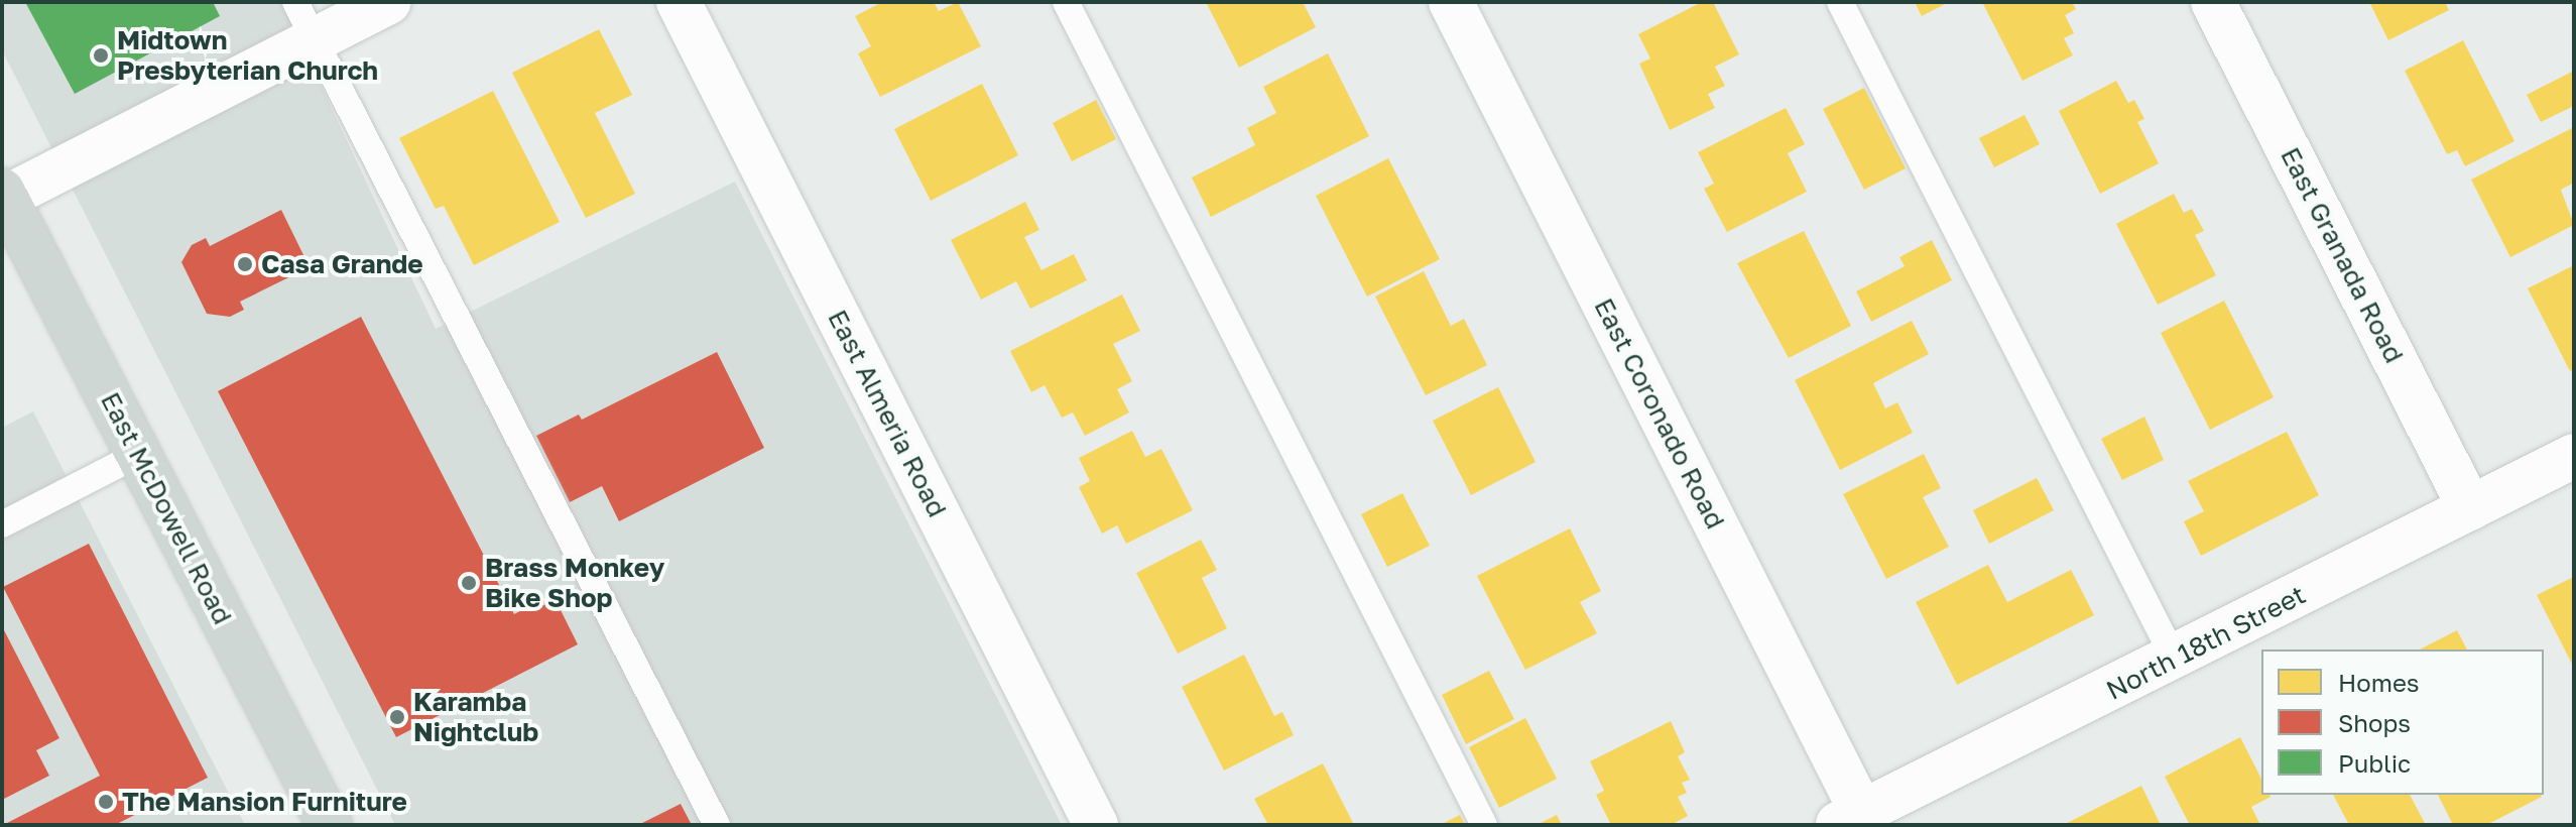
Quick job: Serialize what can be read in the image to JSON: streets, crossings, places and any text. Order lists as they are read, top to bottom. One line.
{"streets":{"main road":["East McDowell Road"],"street":["East Granada Road","East Almeria Road","East Coronado Road","North 18th Street"]},"crossings":[["East Granada Road","North 18th Street"],["East Coronado Road","North 18th Street"]],"places":["Midtown Presbyterian Church","Casa Grande","Brass Monkey Bike Shop","Karamba Nightclub","The Mansion Furniture"],"legend":["Homes","Shops","Public"]}
